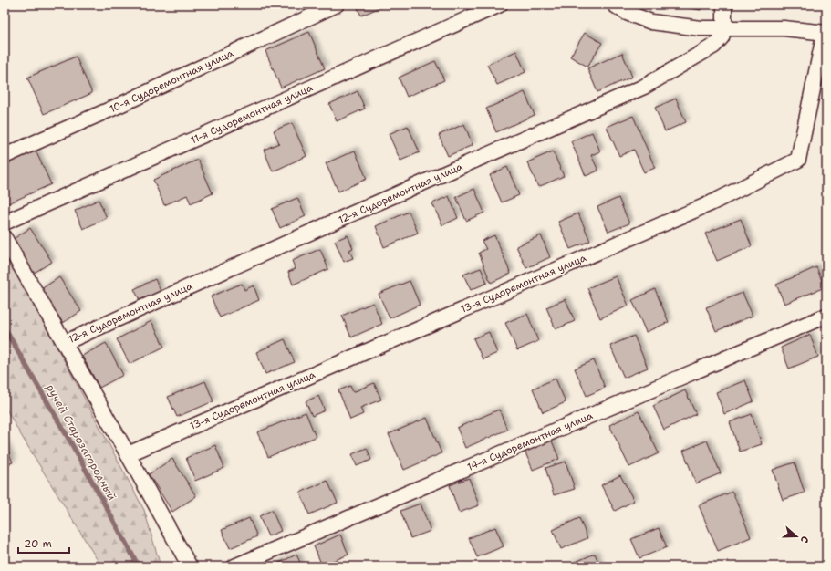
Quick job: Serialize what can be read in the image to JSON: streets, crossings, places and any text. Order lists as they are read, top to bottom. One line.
{"streets":{"street":["10-я Судоремонтная улица","11-я Судоремонтная улица","12-я Судоремонтная улица","13-я Судоремонтная улица","14-я Судоремонтная улица"]},"water":["ручей Старозагородный"],"scale_bar":"20 m","north":"right"}
